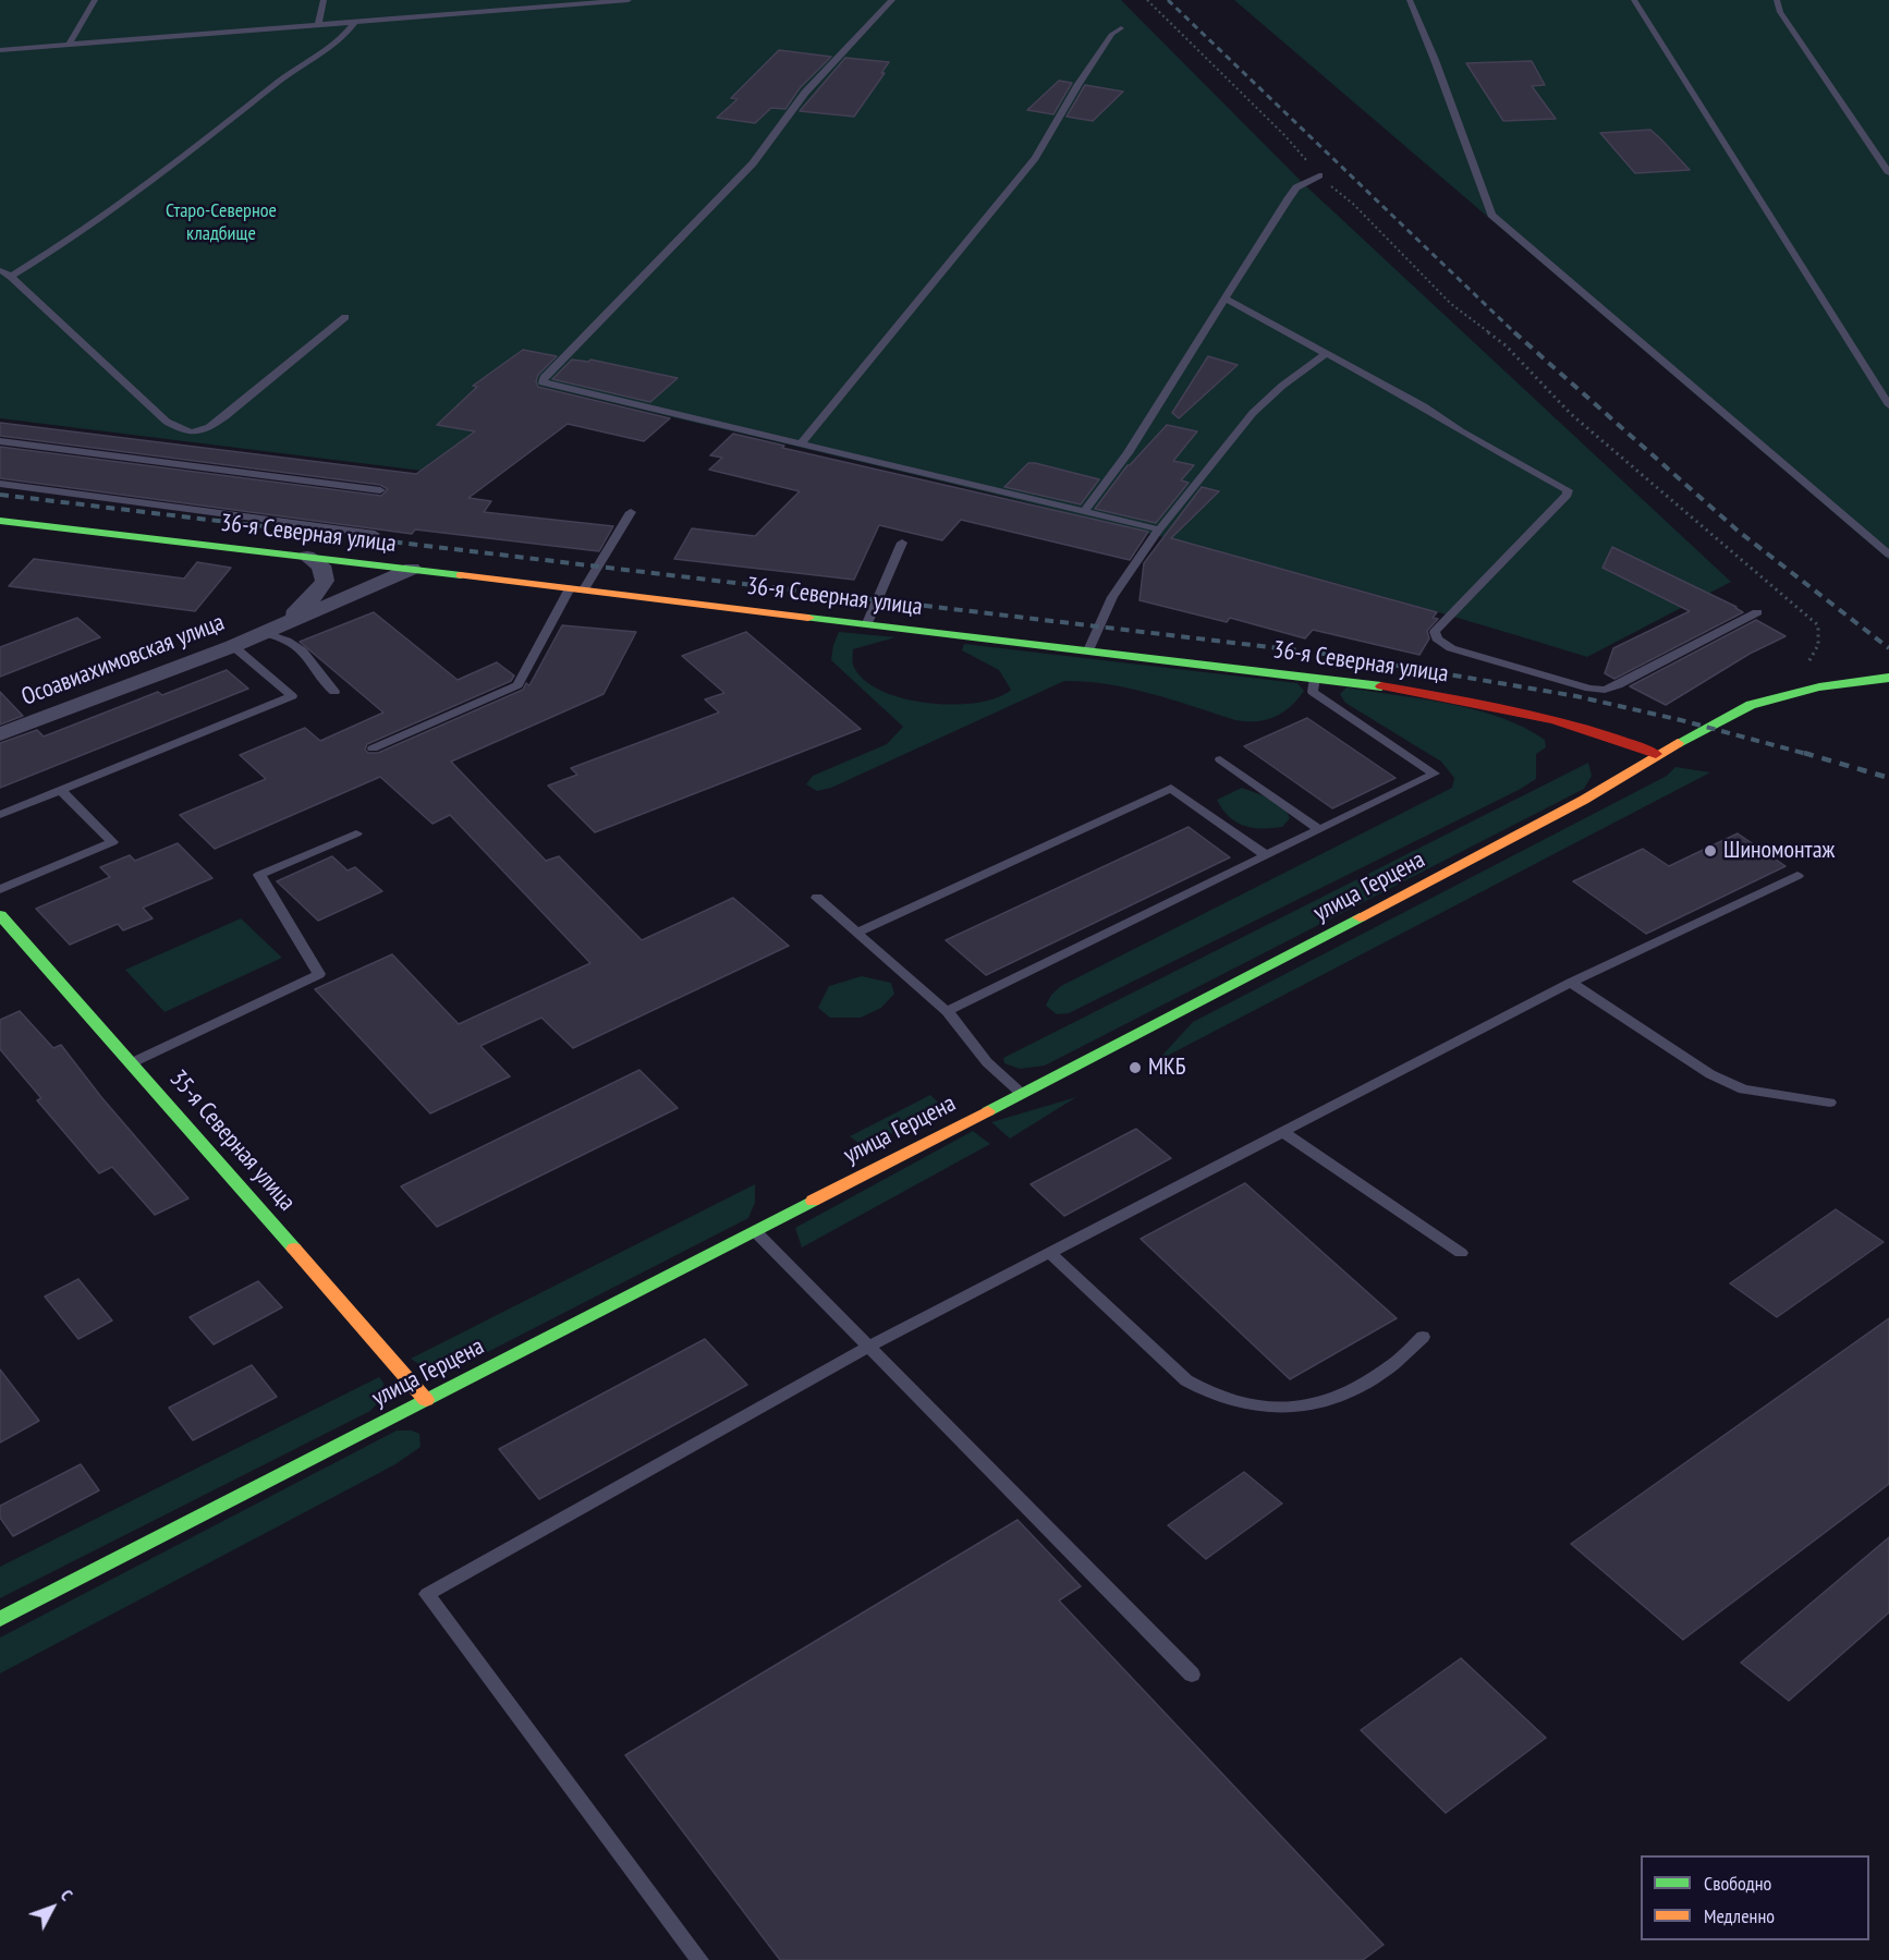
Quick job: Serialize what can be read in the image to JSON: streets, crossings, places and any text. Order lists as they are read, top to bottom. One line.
{"streets":{"main road":["36-я Северная улица","улица Герцена","35-я Северная улица"],"street":["Осоавиахимовская улица"]},"crossings":[["36-я Северная улица","Осоавиахимовская улица"],["36-я Северная улица","улица Герцена"],["улица Герцена","35-я Северная улица"]],"parks":["Старо-Северное кладбище"],"places":["Шиномонтаж","МКБ"],"legend":["Свободно","Медленно"],"north":"top right"}
